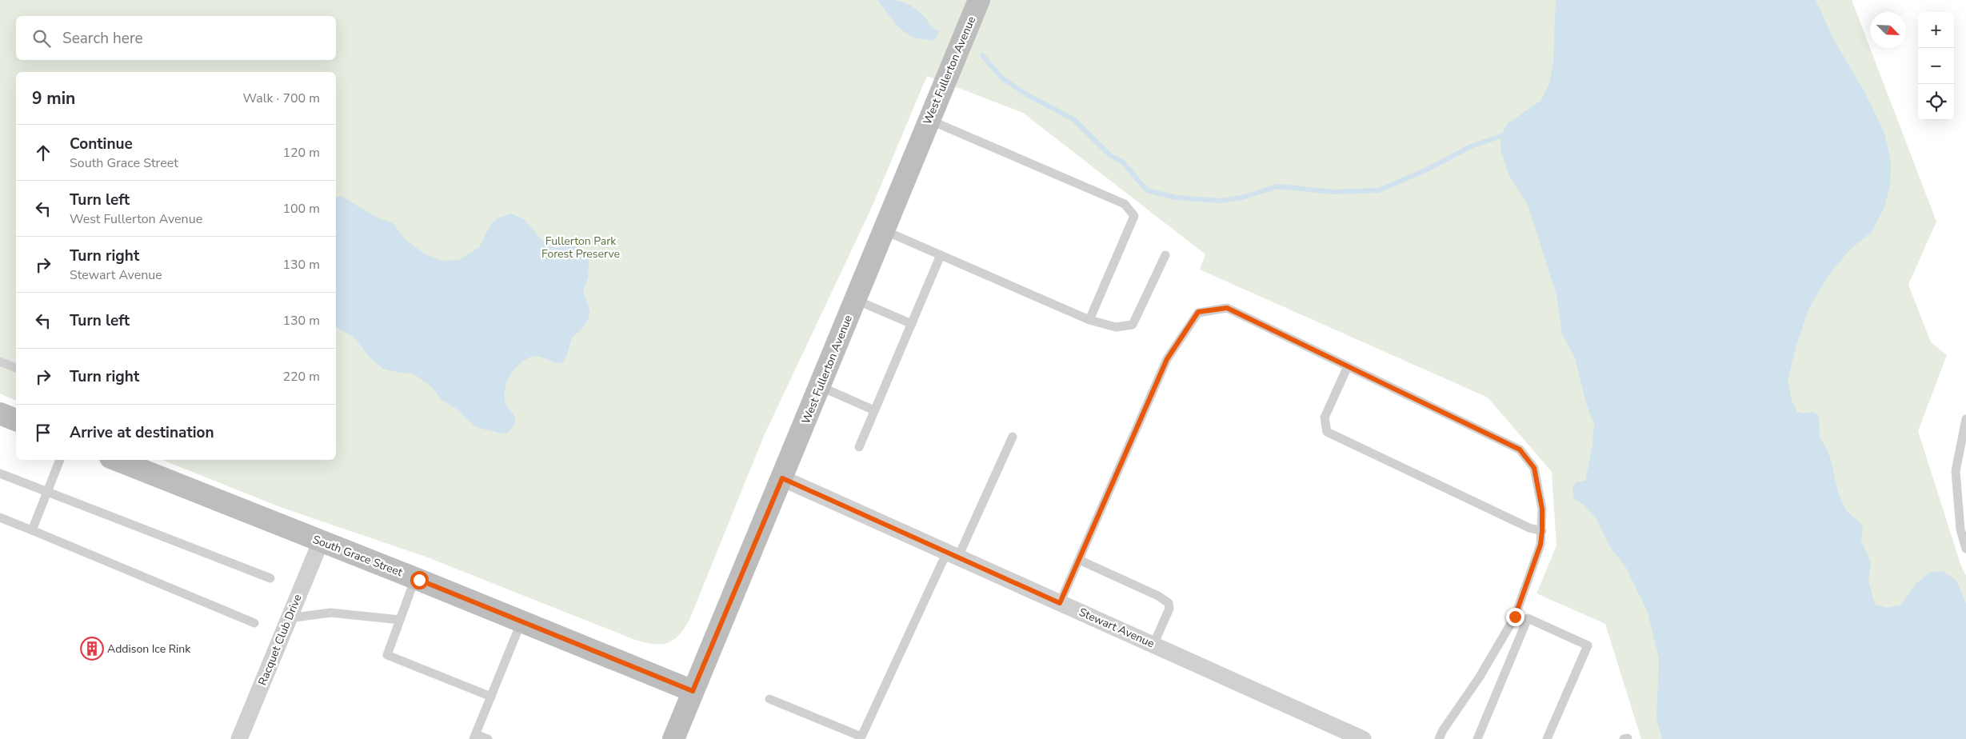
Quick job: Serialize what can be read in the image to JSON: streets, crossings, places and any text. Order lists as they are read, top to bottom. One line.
{"streets":{"street":["West Fullerton Avenue","South Grace Street","Stewart Avenue","Racquet Club Drive"]},"crossings":[["West Fullerton Avenue","South Grace Street"],["West Fullerton Avenue","Stewart Avenue"],["South Grace Street","Racquet Club Drive"]],"parks":["Fullerton Park Forest Preserve"],"places":{"building":["Addison Ice Rink"]},"north":"bottom right","page":{"map_buttons":["+","−"],"search":"Search here","heading":["9 min","Walk · 700 m"],"list":[["Continue","South Grace Street","120 m"],["Turn left","West Fullerton Avenue","100 m"],["Turn right","Stewart Avenue","130 m"],["Turn left","130 m"],["Turn right","220 m"],"Arrive at destination"]}}
